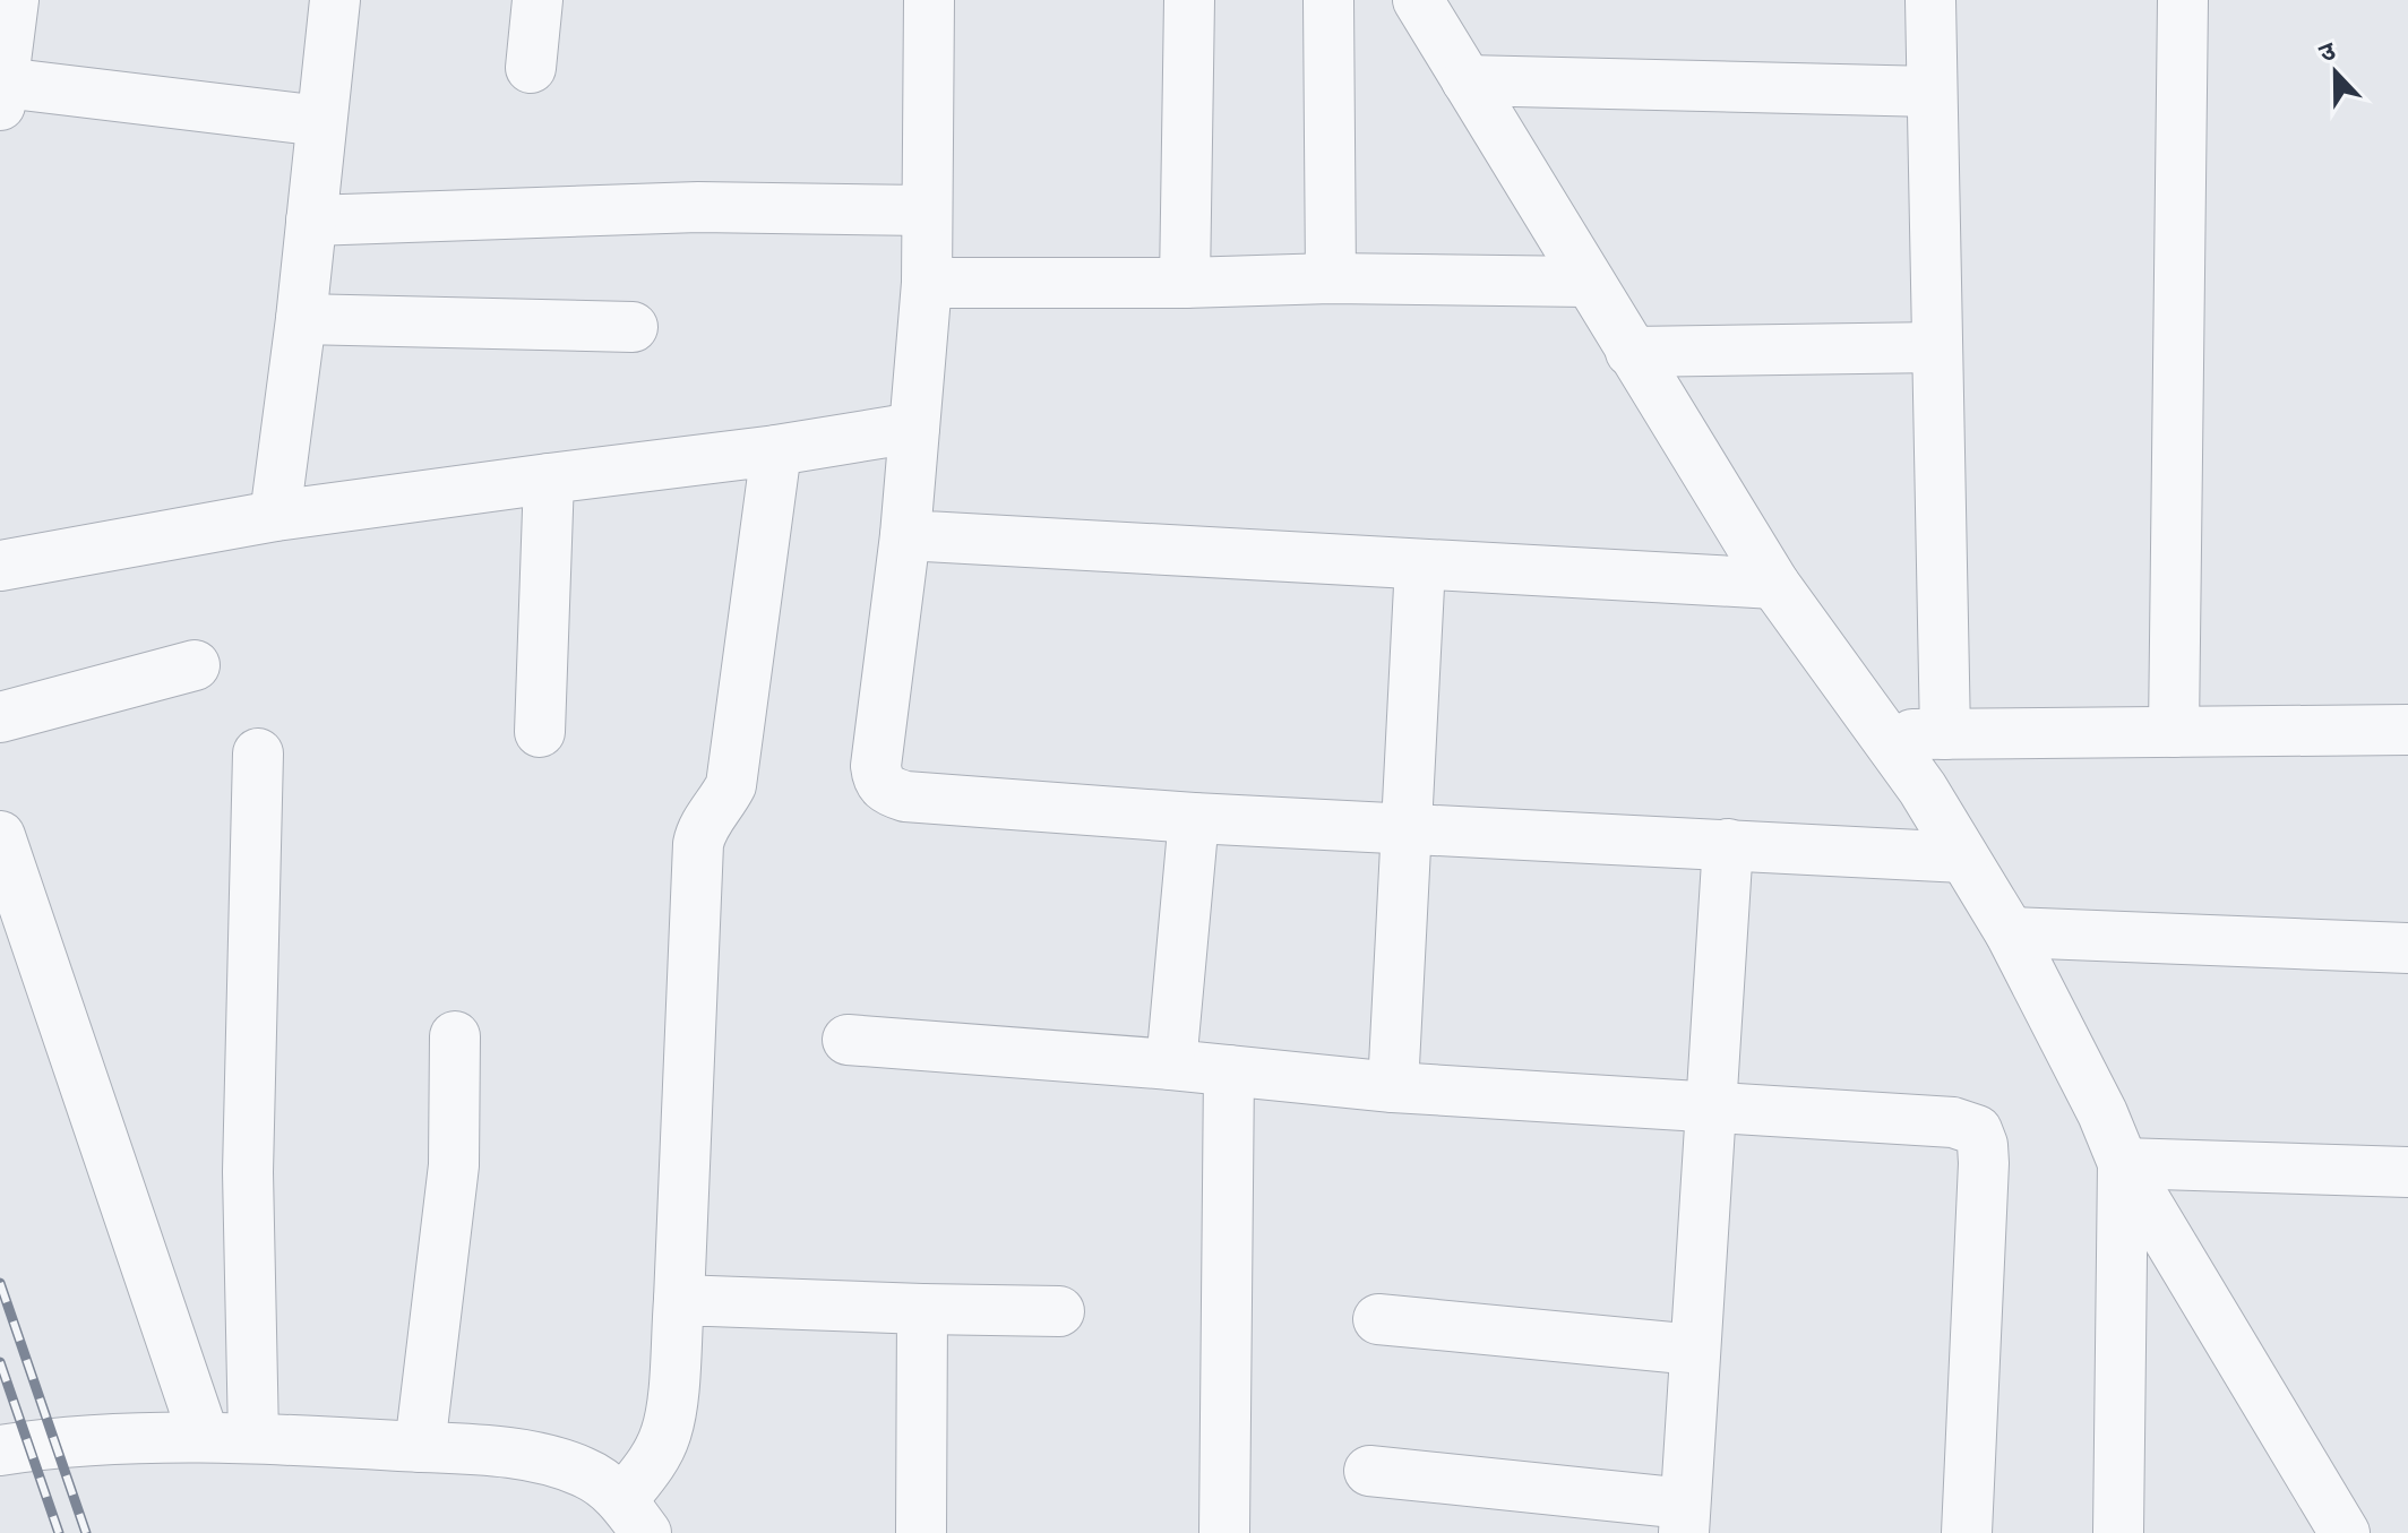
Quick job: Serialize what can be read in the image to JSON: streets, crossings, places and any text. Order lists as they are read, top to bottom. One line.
{"north":"top"}
